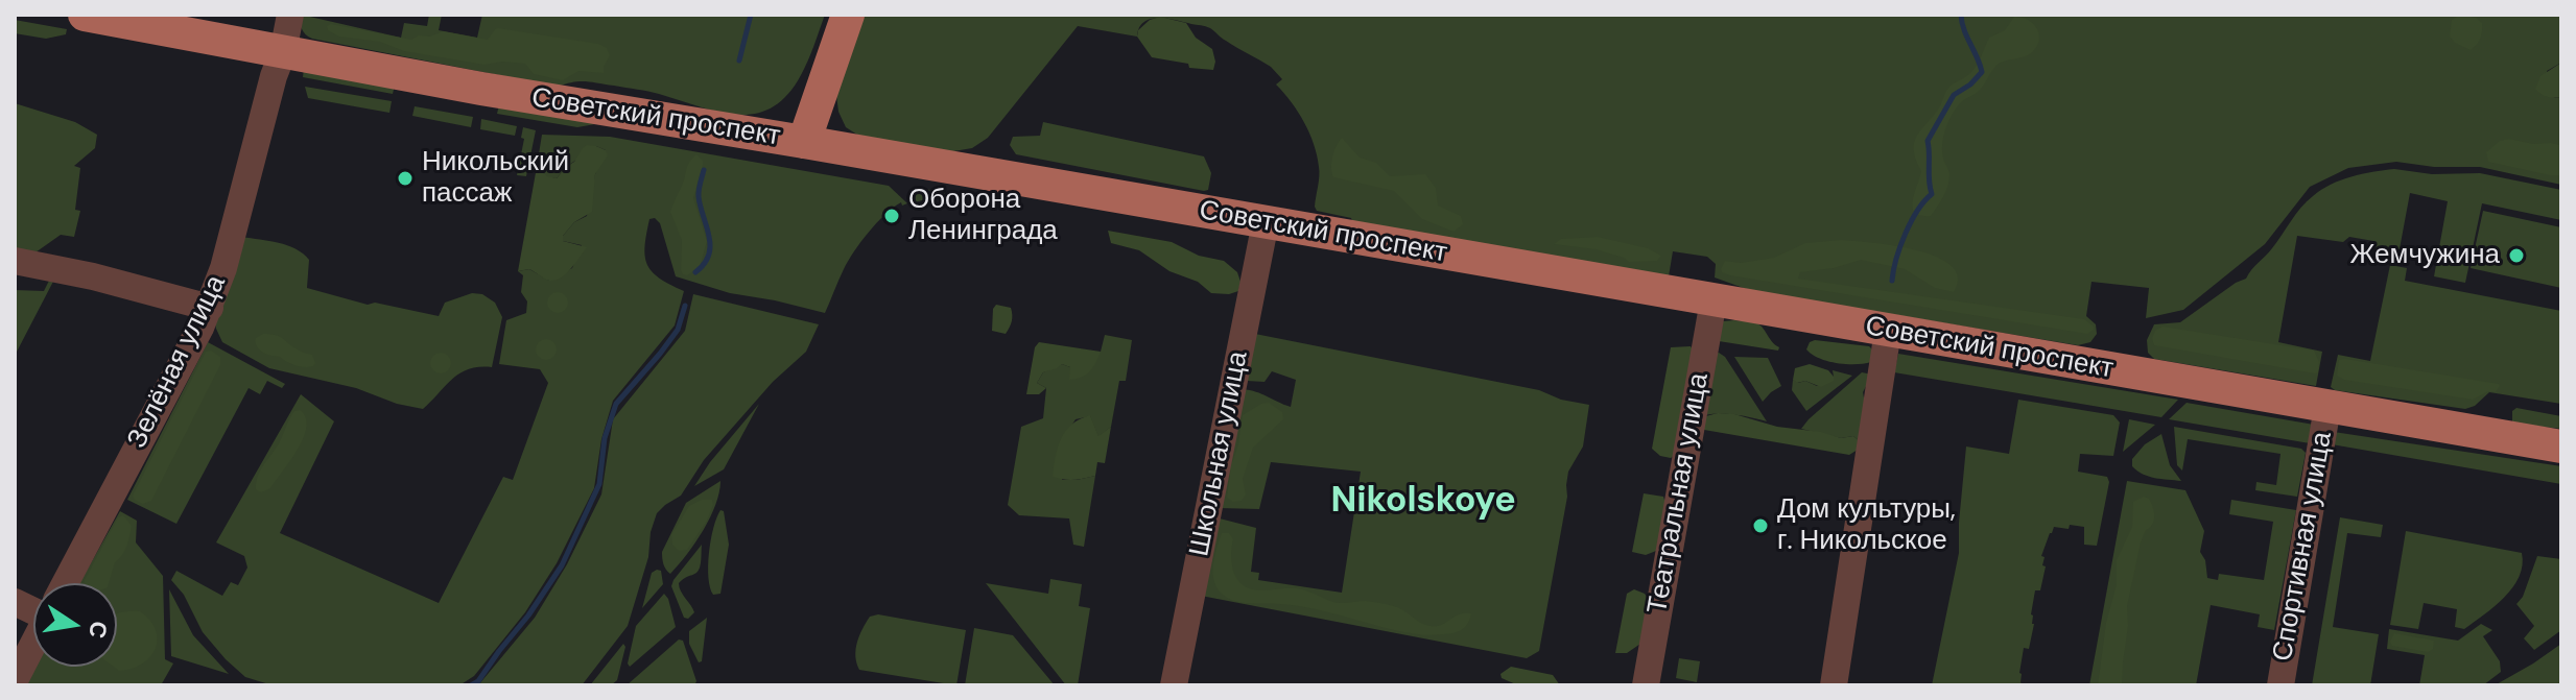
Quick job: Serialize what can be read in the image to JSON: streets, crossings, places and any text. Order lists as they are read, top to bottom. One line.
{"streets":{"main road":["Советский проспект"],"street":["Зелёная улица","Школьная улица","Театральная улица","Спортивная улица"]},"crossings":[["Советский проспект","Зелёная улица"],["Советский проспект","Школьная улица"],["Советский проспект","Театральная улица"],["Советский проспект","Спортивная улица"]],"districts":["Nikolskoye"],"places":["Никольский пассаж","Оборона Ленинграда","Жемчужина","Дом культуры, г. Никольское"],"north":"right"}
